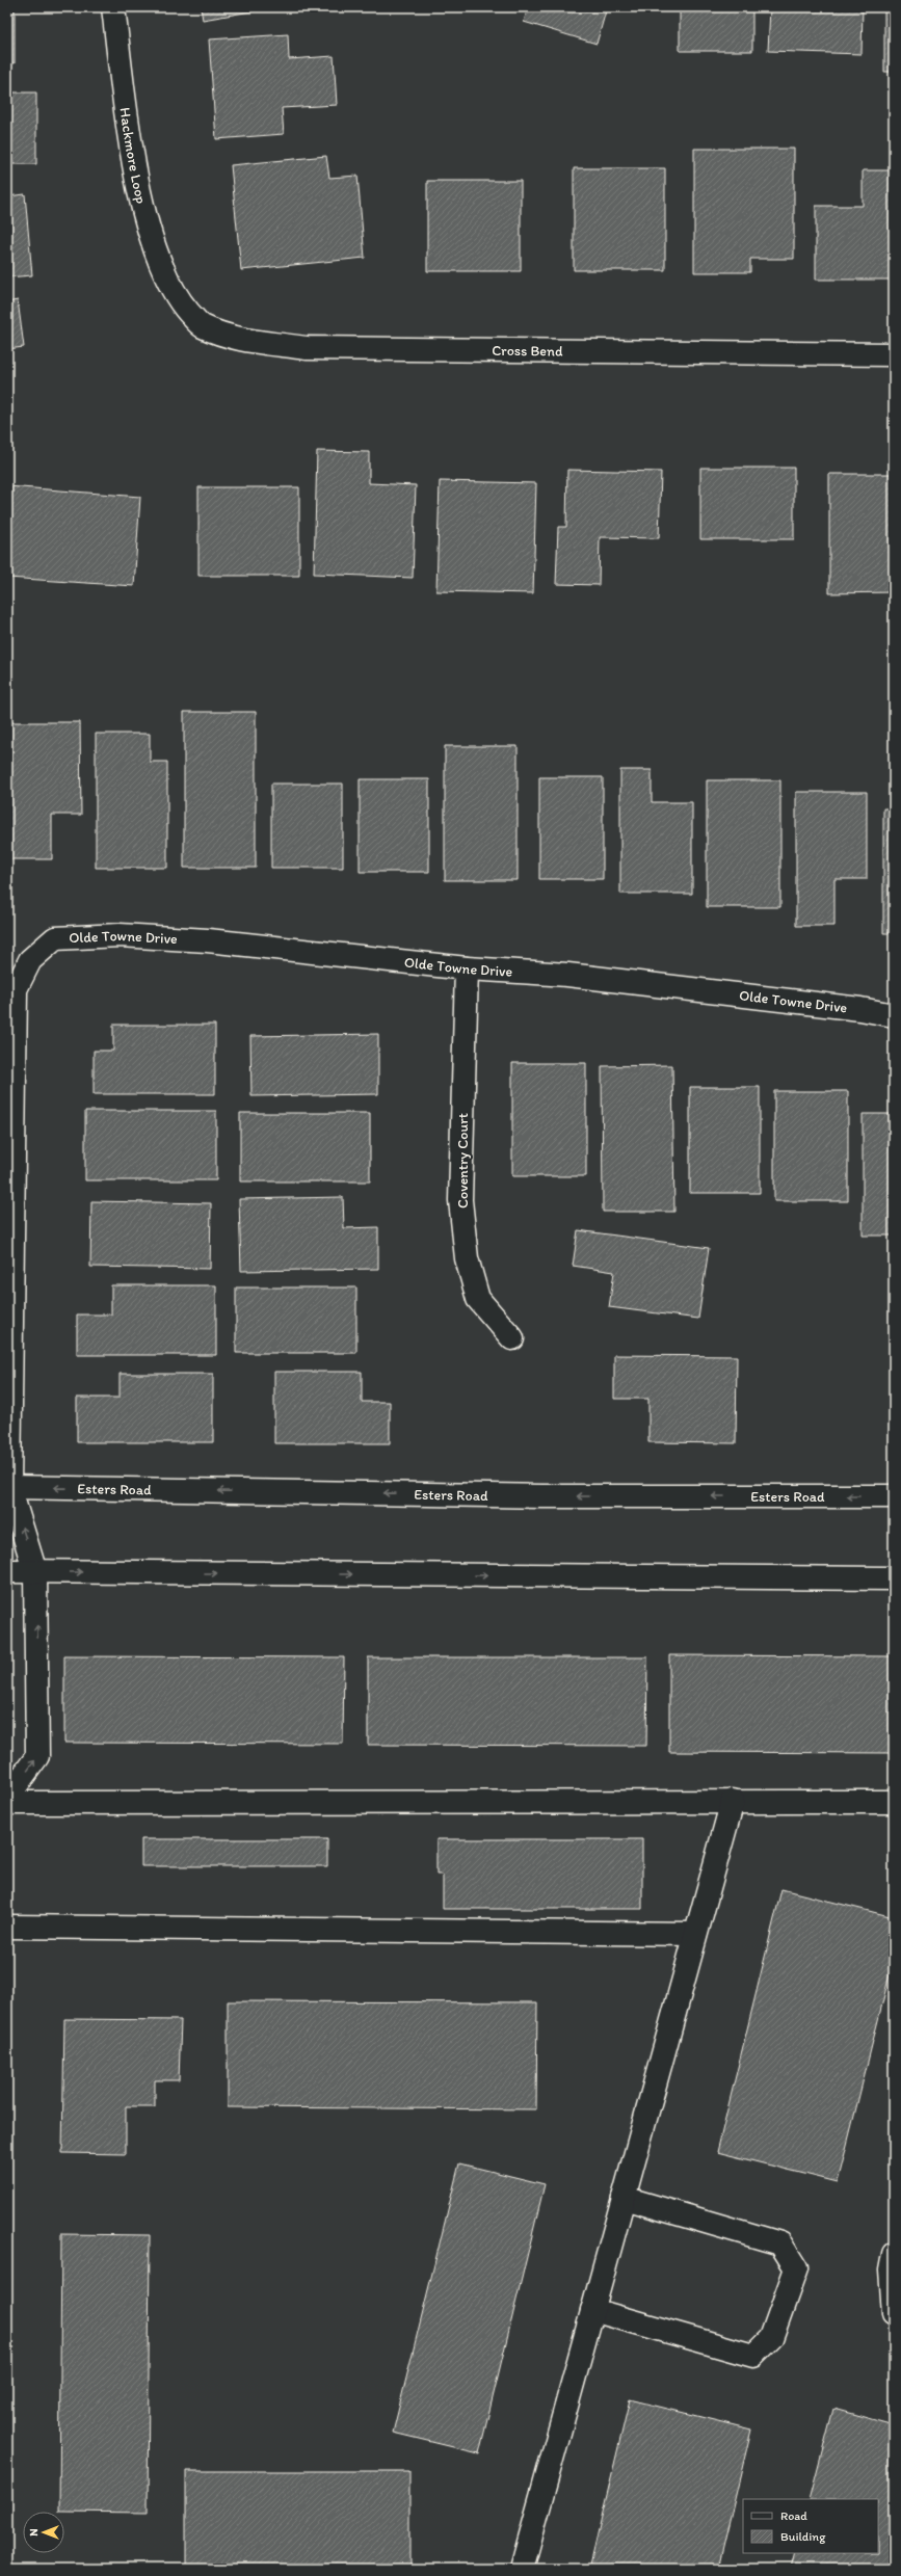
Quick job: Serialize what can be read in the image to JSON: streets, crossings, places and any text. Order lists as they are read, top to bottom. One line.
{"streets":{"street":["Hackmore Loop","Cross Bend","Olde Towne Drive","Coventry Court","Esters Road"]},"crossings":[["Hackmore Loop","Cross Bend"],["Olde Towne Drive","Coventry Court"],["Olde Towne Drive","Esters Road"]],"legend":["Road","Building"],"north":"left"}
